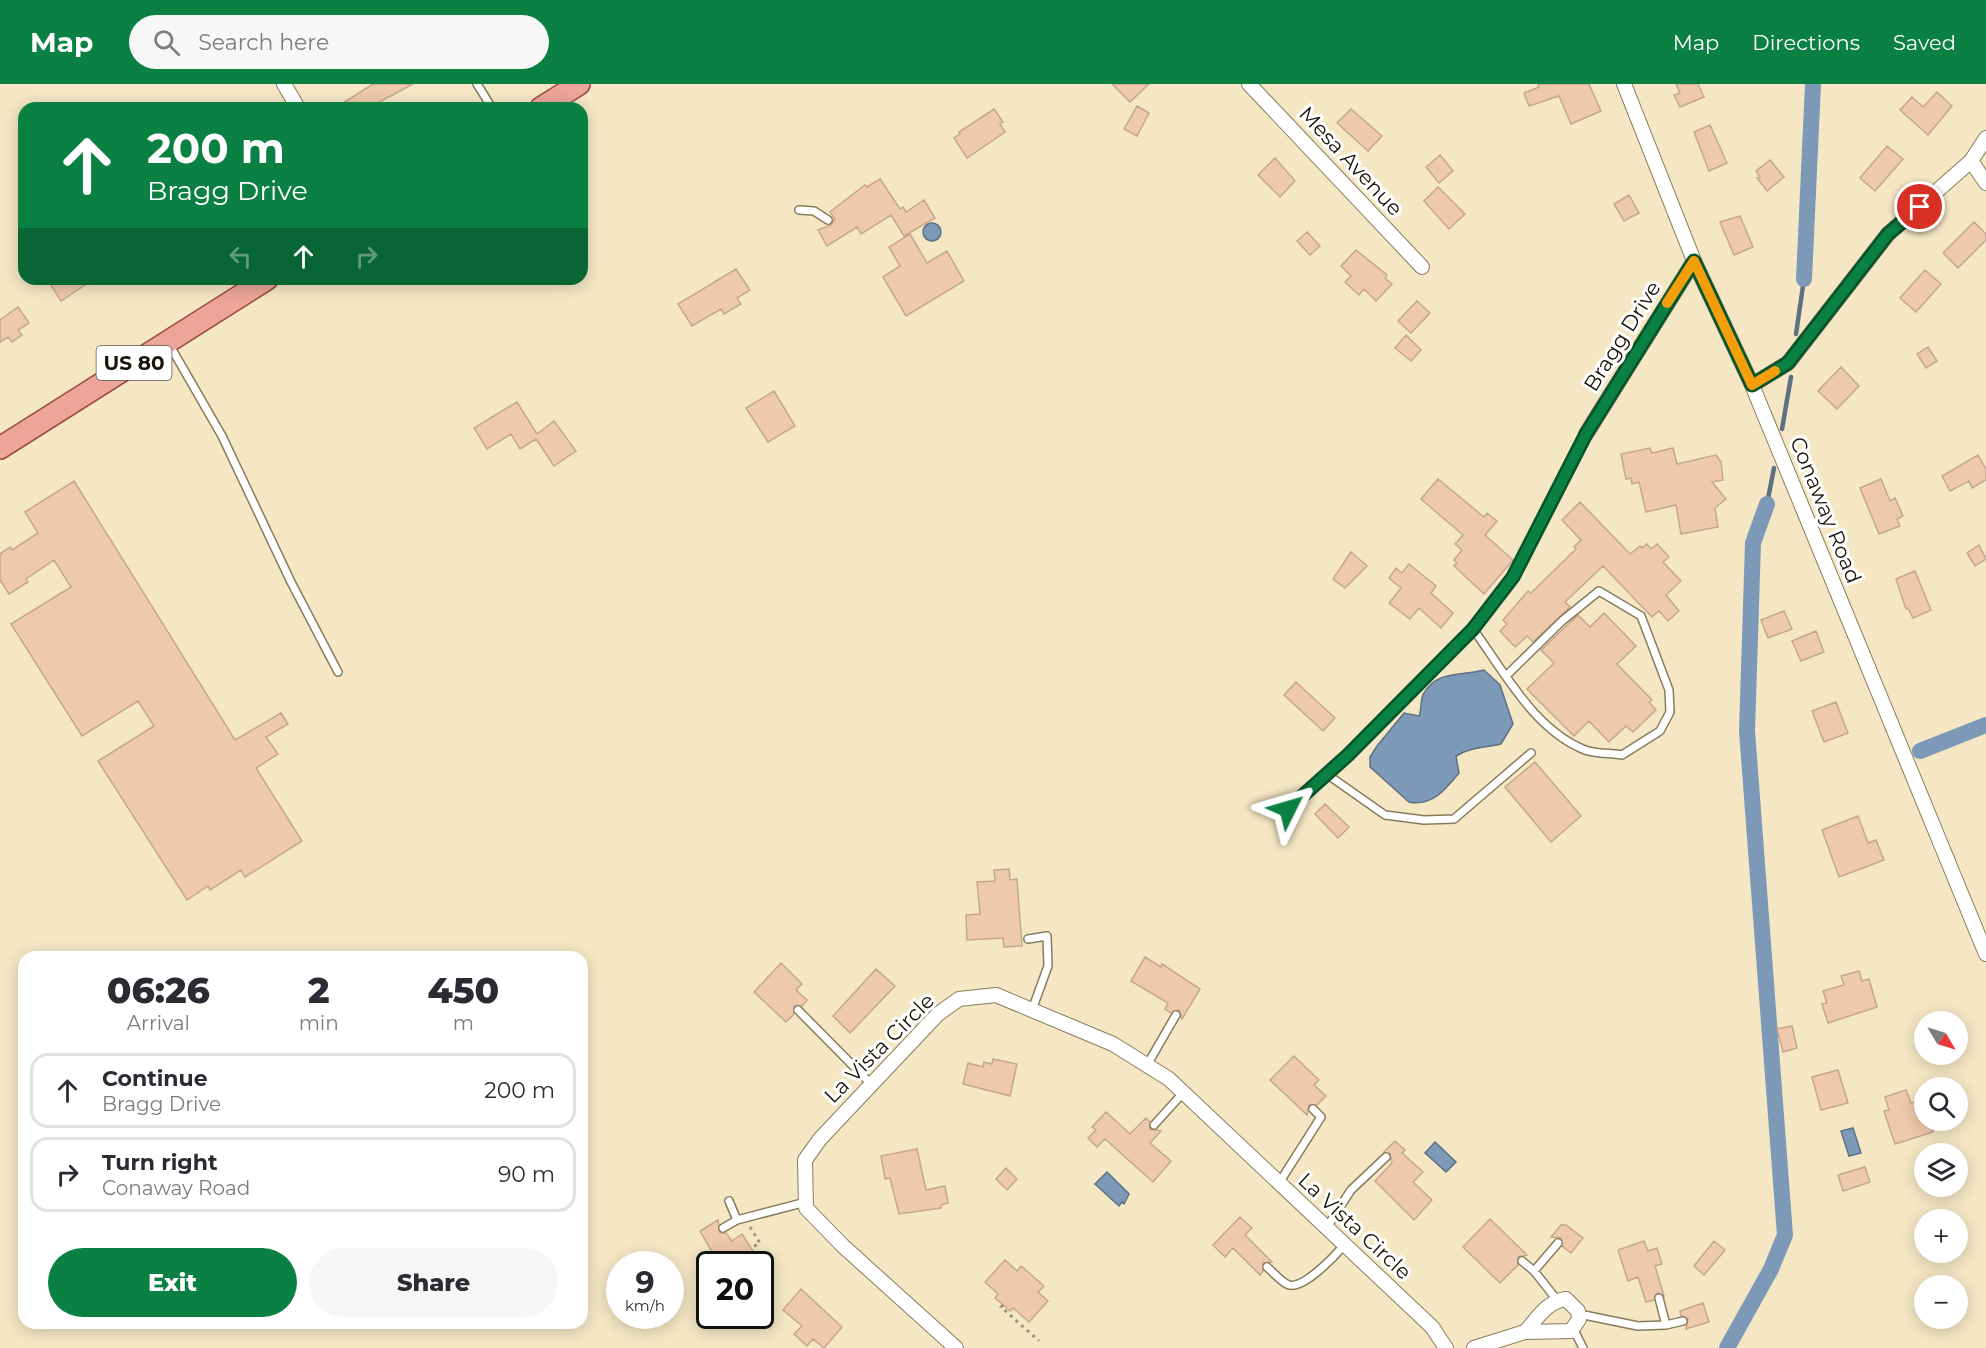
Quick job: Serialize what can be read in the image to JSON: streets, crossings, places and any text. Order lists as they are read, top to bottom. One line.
{"streets":{"main road":["US 80"],"street":["Mesa Avenue","Bragg Drive","Conaway Road","La Vista Circle"]},"crossings":[["Bragg Drive","Conaway Road"]],"north":"bottom right","page":{"header":"Map","search":"Search here","nav":["Map","Directions","Saved"],"turn":["200 m","Bragg Drive"],"eta":["06:26","Arrival","2","min","450","m"],"map_buttons":["+","−"],"list":[{"name":"Continue","note":"Bragg Drive","value":"200 m"},{"name":"Turn right","note":"Conaway Road","value":"90 m"}],"buttons":["Exit","Share"],"speed":"9 km/h","limit":"20"}}
